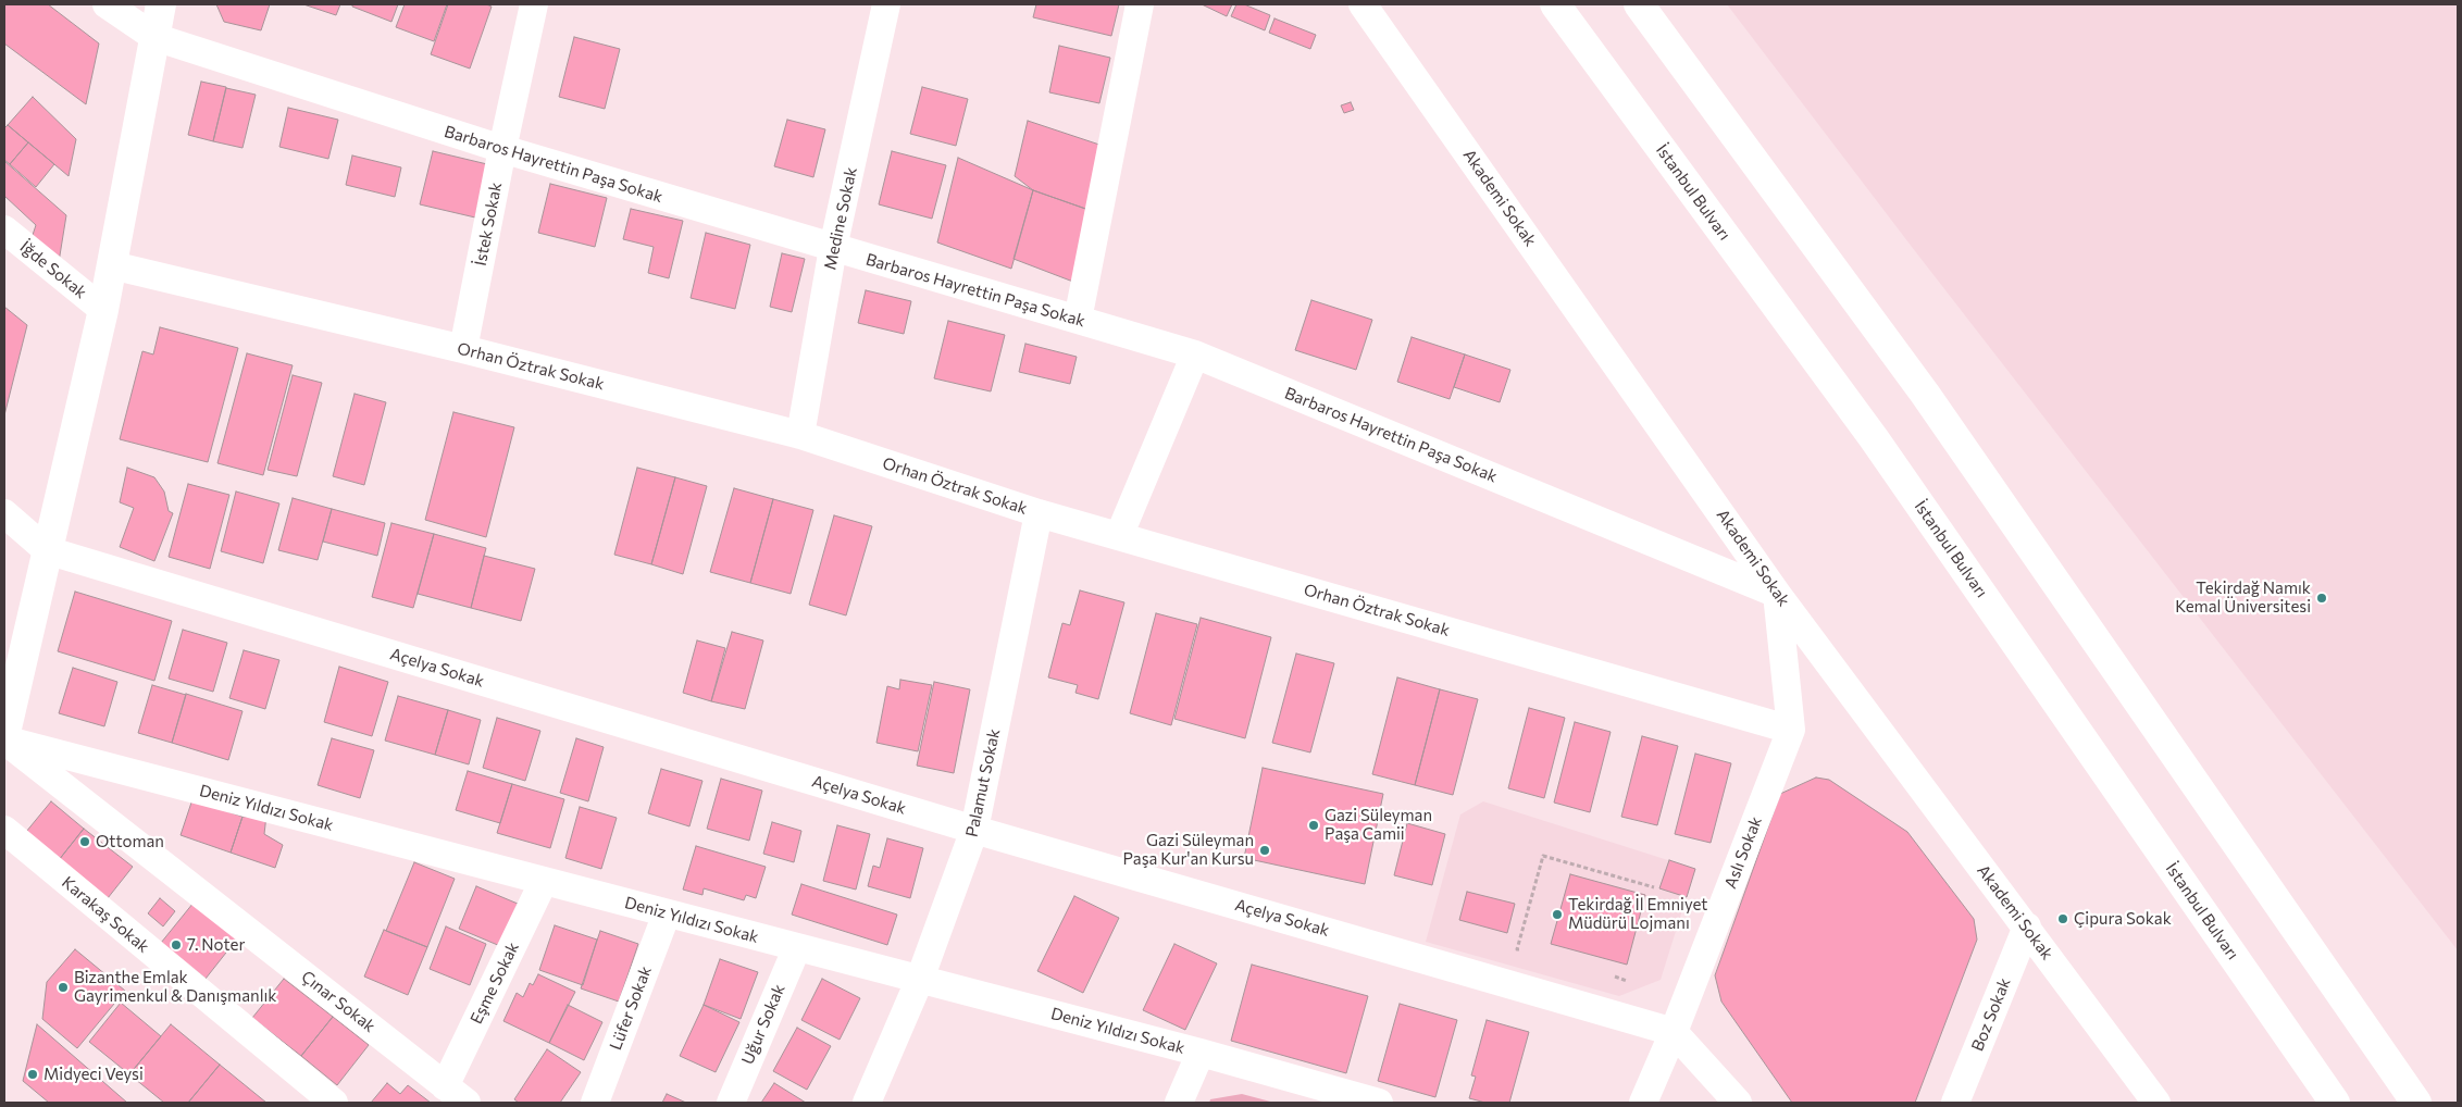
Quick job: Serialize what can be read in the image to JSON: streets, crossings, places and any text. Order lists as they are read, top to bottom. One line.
{"streets":{"main road":["İstanbul Bulvarı"],"street":["Barbaros Hayrettin Paşa Sokak","Akademi Sokak","Medine Sokak","İstek Sokak","İğde Sokak","Orhan Öztrak Sokak","Açelya Sokak","Palamut Sokak","Deniz Yıldızı Sokak","Aslı Sokak","Karakaş Sokak","Eşme Sokak","Çınar Sokak","Lüfer Sokak","Boz Sokak","Uğur Sokak"]},"crossings":[["Barbaros Hayrettin Paşa Sokak","Akademi Sokak"],["Barbaros Hayrettin Paşa Sokak","Medine Sokak"],["Barbaros Hayrettin Paşa Sokak","İstek Sokak"],["Barbaros Hayrettin Paşa Sokak","Aslı Sokak"],["Akademi Sokak","Aslı Sokak"],["Akademi Sokak","Boz Sokak"],["Medine Sokak","Orhan Öztrak Sokak"],["İstek Sokak","Orhan Öztrak Sokak"],["Orhan Öztrak Sokak","Palamut Sokak"],["Orhan Öztrak Sokak","Aslı Sokak"],["Açelya Sokak","Palamut Sokak"],["Açelya Sokak","Aslı Sokak"],["Palamut Sokak","Deniz Yıldızı Sokak"],["Deniz Yıldızı Sokak","Eşme Sokak"],["Deniz Yıldızı Sokak","Çınar Sokak"],["Deniz Yıldızı Sokak","Lüfer Sokak"],["Deniz Yıldızı Sokak","Uğur Sokak"],["Eşme Sokak","Çınar Sokak"]],"places":["Tekirdağ Namık Kemal Üniversitesi","Gazi Süleyman Paşa Camii","Ottoman","Gazi Süleyman Paşa Kur'an Kursu","Tekirdağ İl Emniyet Müdürü Lojmanı","Çipura Sokak","7. Noter","Bizanthe Emlak Gayrimenkul & Danışmanlık","Midyeci Veysi"]}
